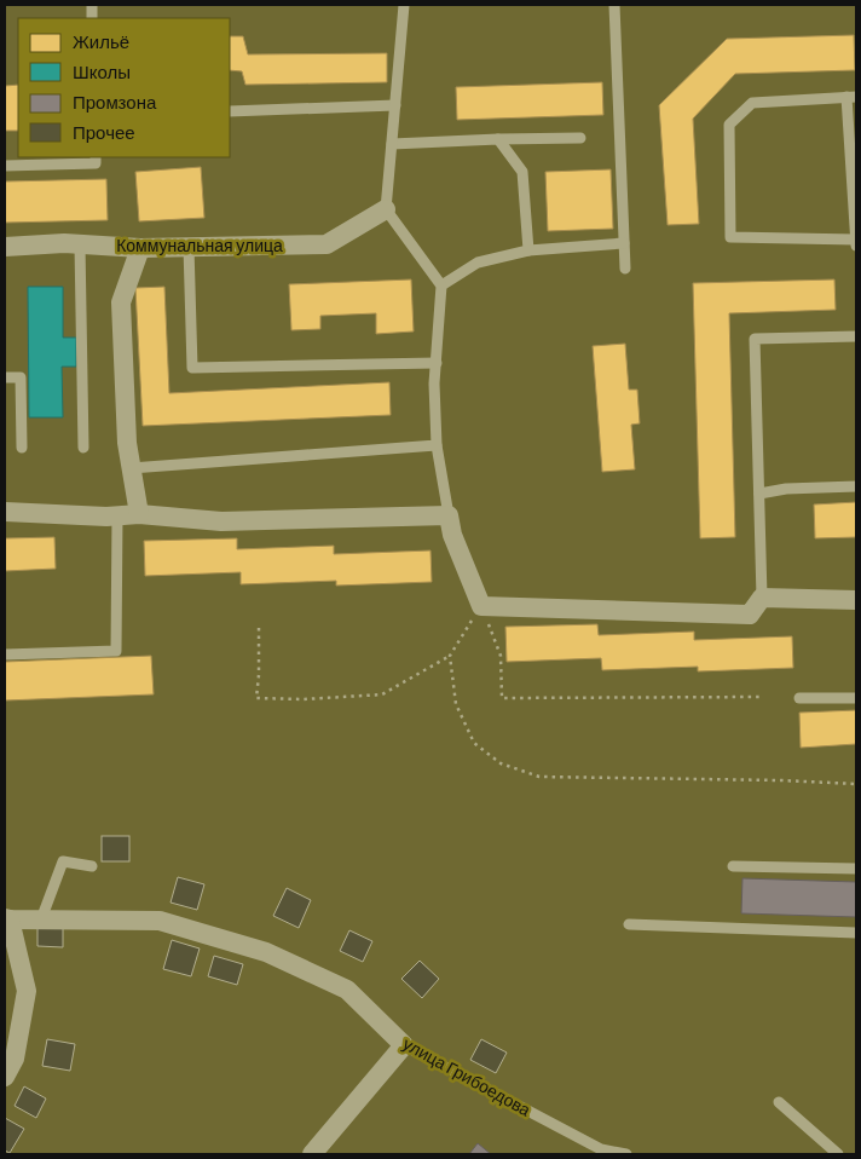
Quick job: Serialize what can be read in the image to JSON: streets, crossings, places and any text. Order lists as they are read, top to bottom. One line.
{"streets":{"street":["Коммунальная улица","улица Грибоедова"]},"legend":["Жильё","Школы","Промзона","Прочее"]}
